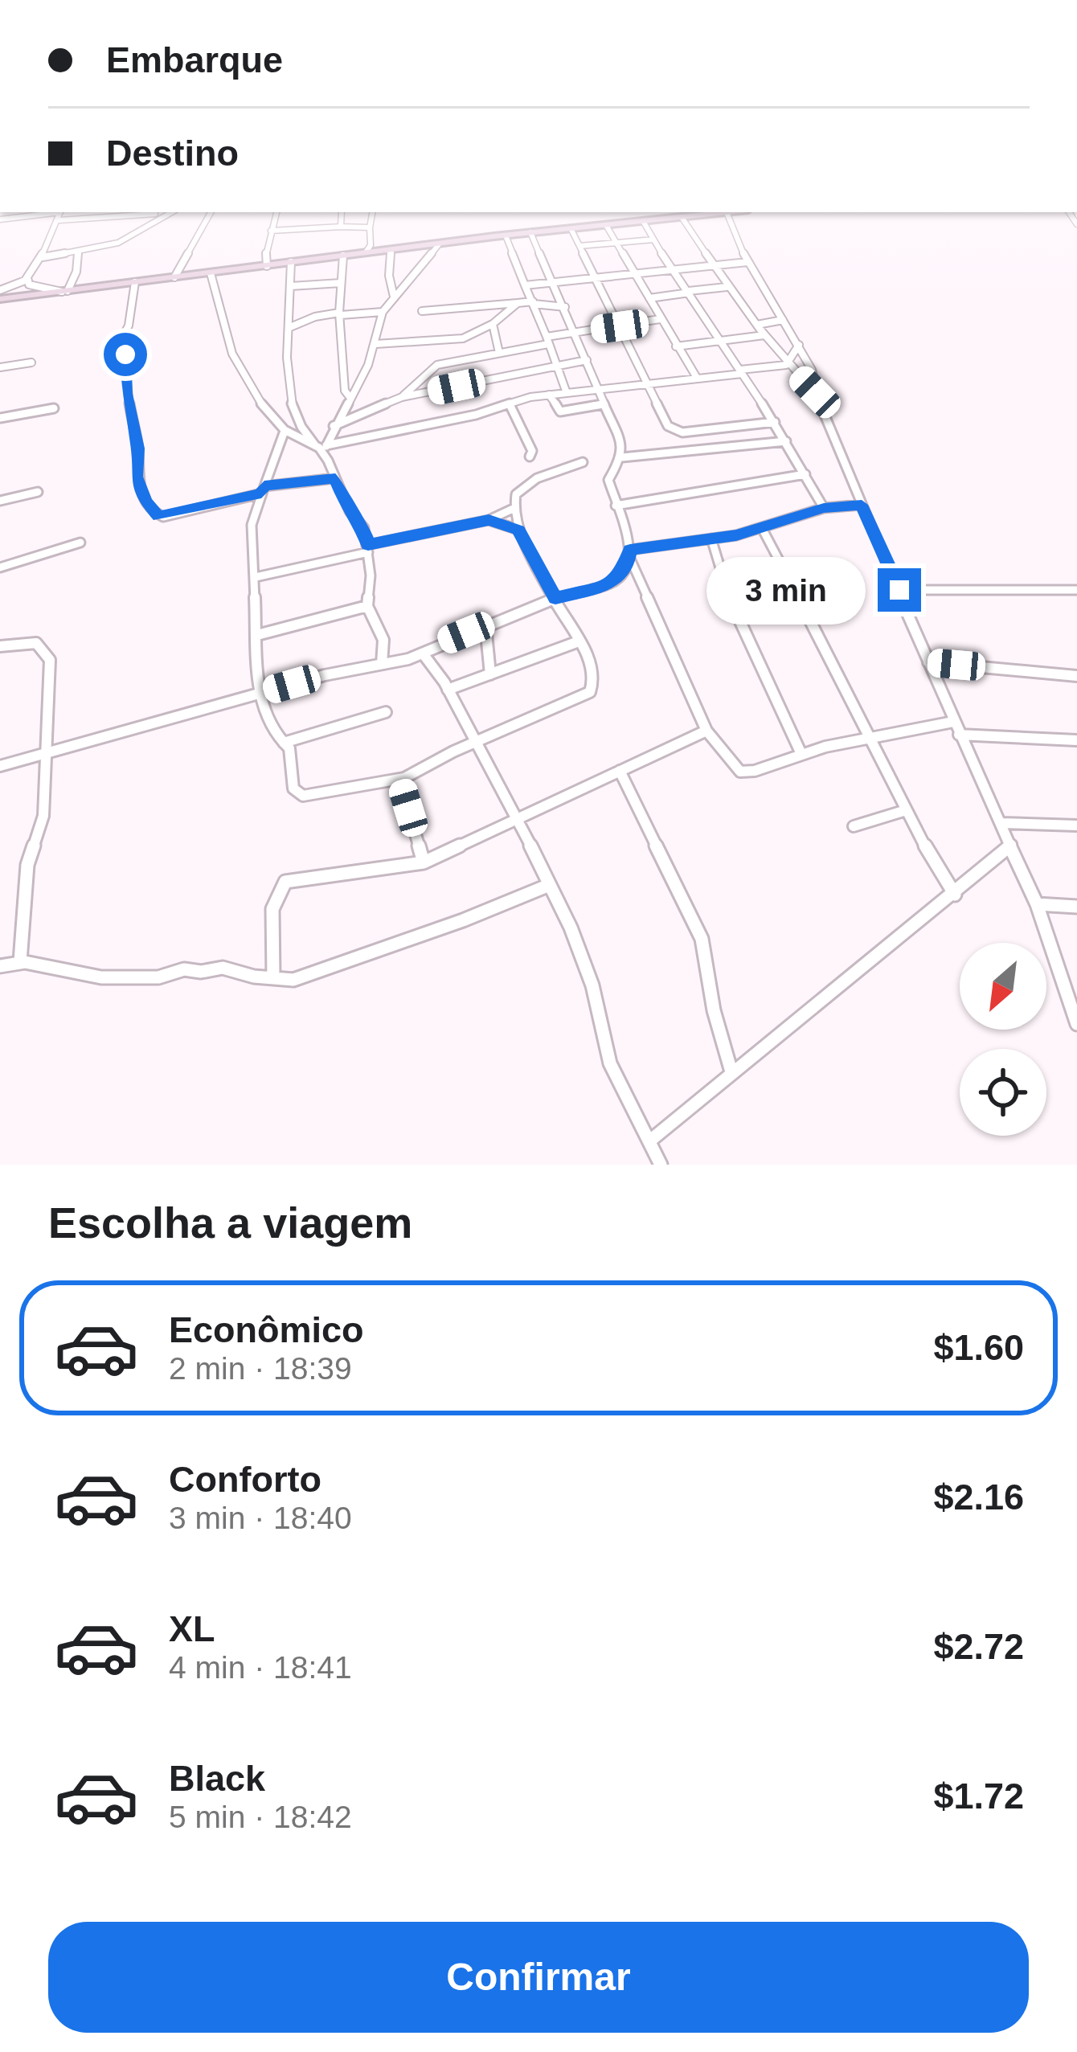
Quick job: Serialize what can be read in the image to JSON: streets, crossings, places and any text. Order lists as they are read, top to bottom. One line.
{"north":"bottom left","page":{"banner":["Embarque","Destino"],"bubble":"3 min","heading":"Escolha a viagem","list":[{"name":"Econômico","note":"2 min · 18:39","value":"$1.60"},{"name":"Conforto","note":"3 min · 18:40","value":"$2.16"},{"name":"XL","note":"4 min · 18:41","value":"$2.72"},{"name":"Black","note":"5 min · 18:42","value":"$1.72"}],"buttons":"Confirmar"}}
